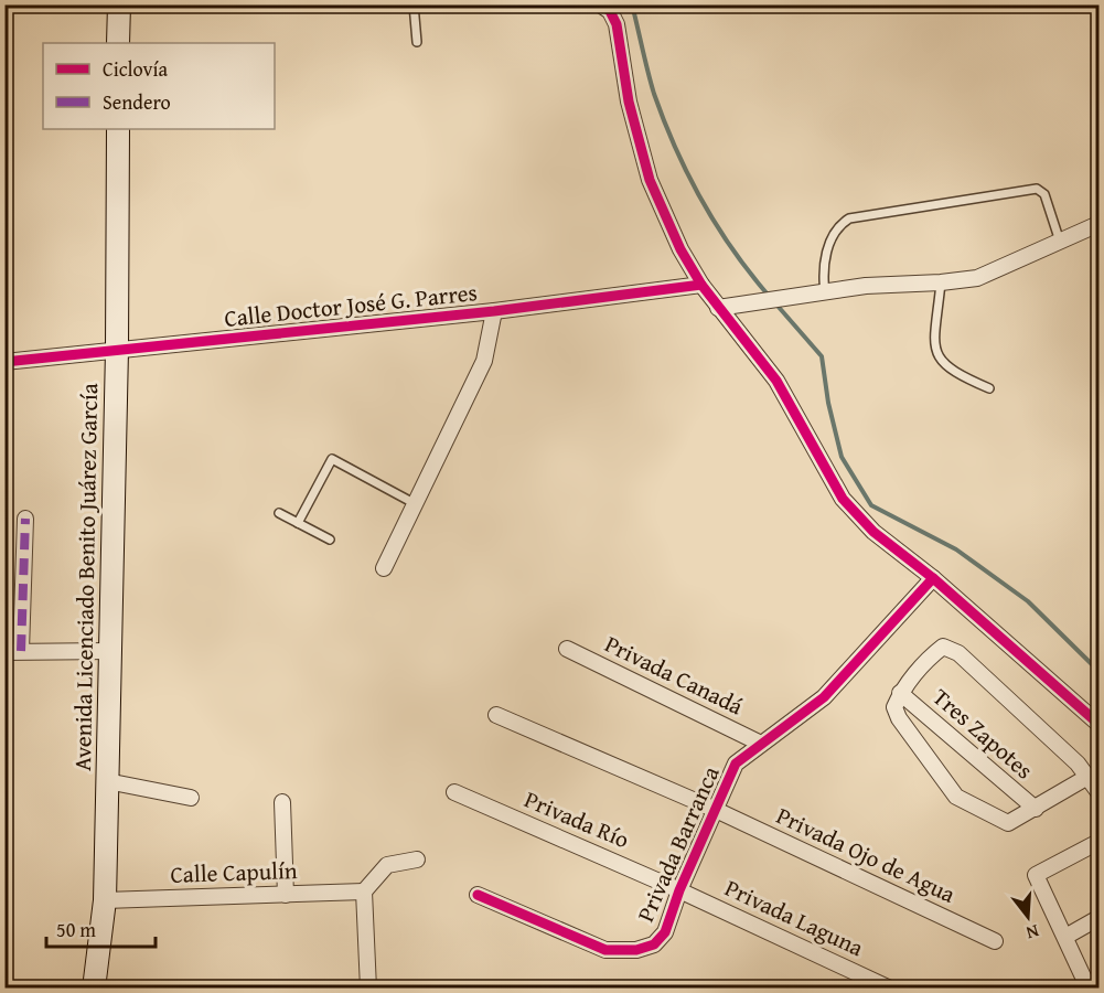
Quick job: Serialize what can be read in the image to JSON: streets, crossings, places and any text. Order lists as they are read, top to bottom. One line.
{"streets":{"main road":["Avenida Licenciado Benito Juárez García"],"street":["Calle Doctor José G. Parres","Privada Canadá","Tres Zapotes","Privada Río","Privada Barranca","Privada Ojo de Agua","Calle Capulín","Privada Laguna"]},"crossings":[["Calle Doctor José G. Parres","Avenida Licenciado Benito Juárez García"],["Avenida Licenciado Benito Juárez García","Calle Capulín"],["Privada Canadá","Privada Barranca"],["Privada Río","Privada Barranca"],["Privada Río","Privada Laguna"],["Privada Barranca","Privada Ojo de Agua"],["Privada Barranca","Privada Laguna"]],"legend":["Ciclovía","Sendero"],"scale_bar":"50 m","north":"bottom"}
